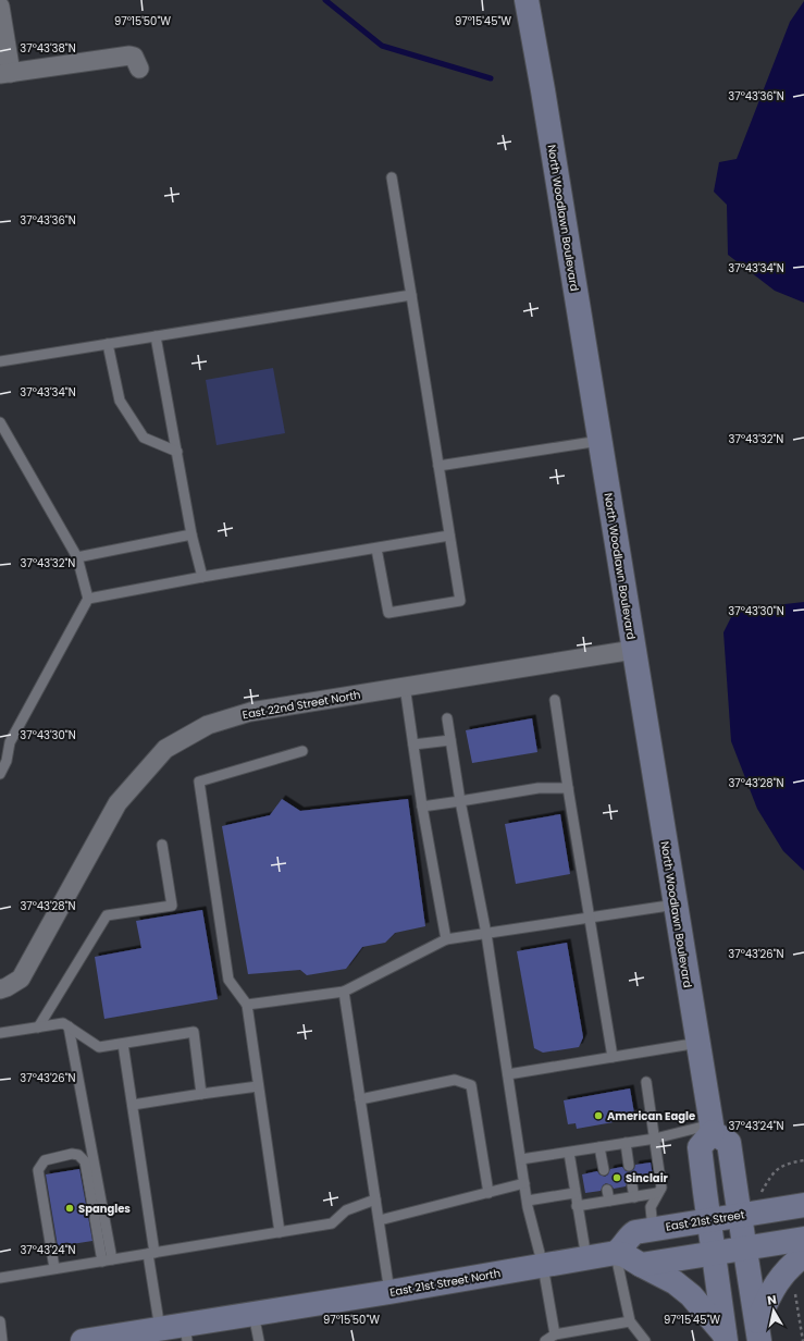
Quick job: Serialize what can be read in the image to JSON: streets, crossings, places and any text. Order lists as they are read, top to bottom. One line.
{"streets":{"main road":["North Woodlawn Boulevard","East 21st Street","East 21st Street North"],"street":["East 22nd Street North"]},"crossings":[["North Woodlawn Boulevard","East 22nd Street North"],["East 21st Street","East 21st Street North"]],"places":["American Eagle","Sinclair","Spangles"],"north":"top","coordinates":["97°15'50\"W","97°15'45\"W","37°43'38\"N","37°43'36\"N","37°43'34\"N","37°43'32\"N","37°43'30\"N","37°43'28\"N","37°43'26\"N","37°43'24\"N"]}
